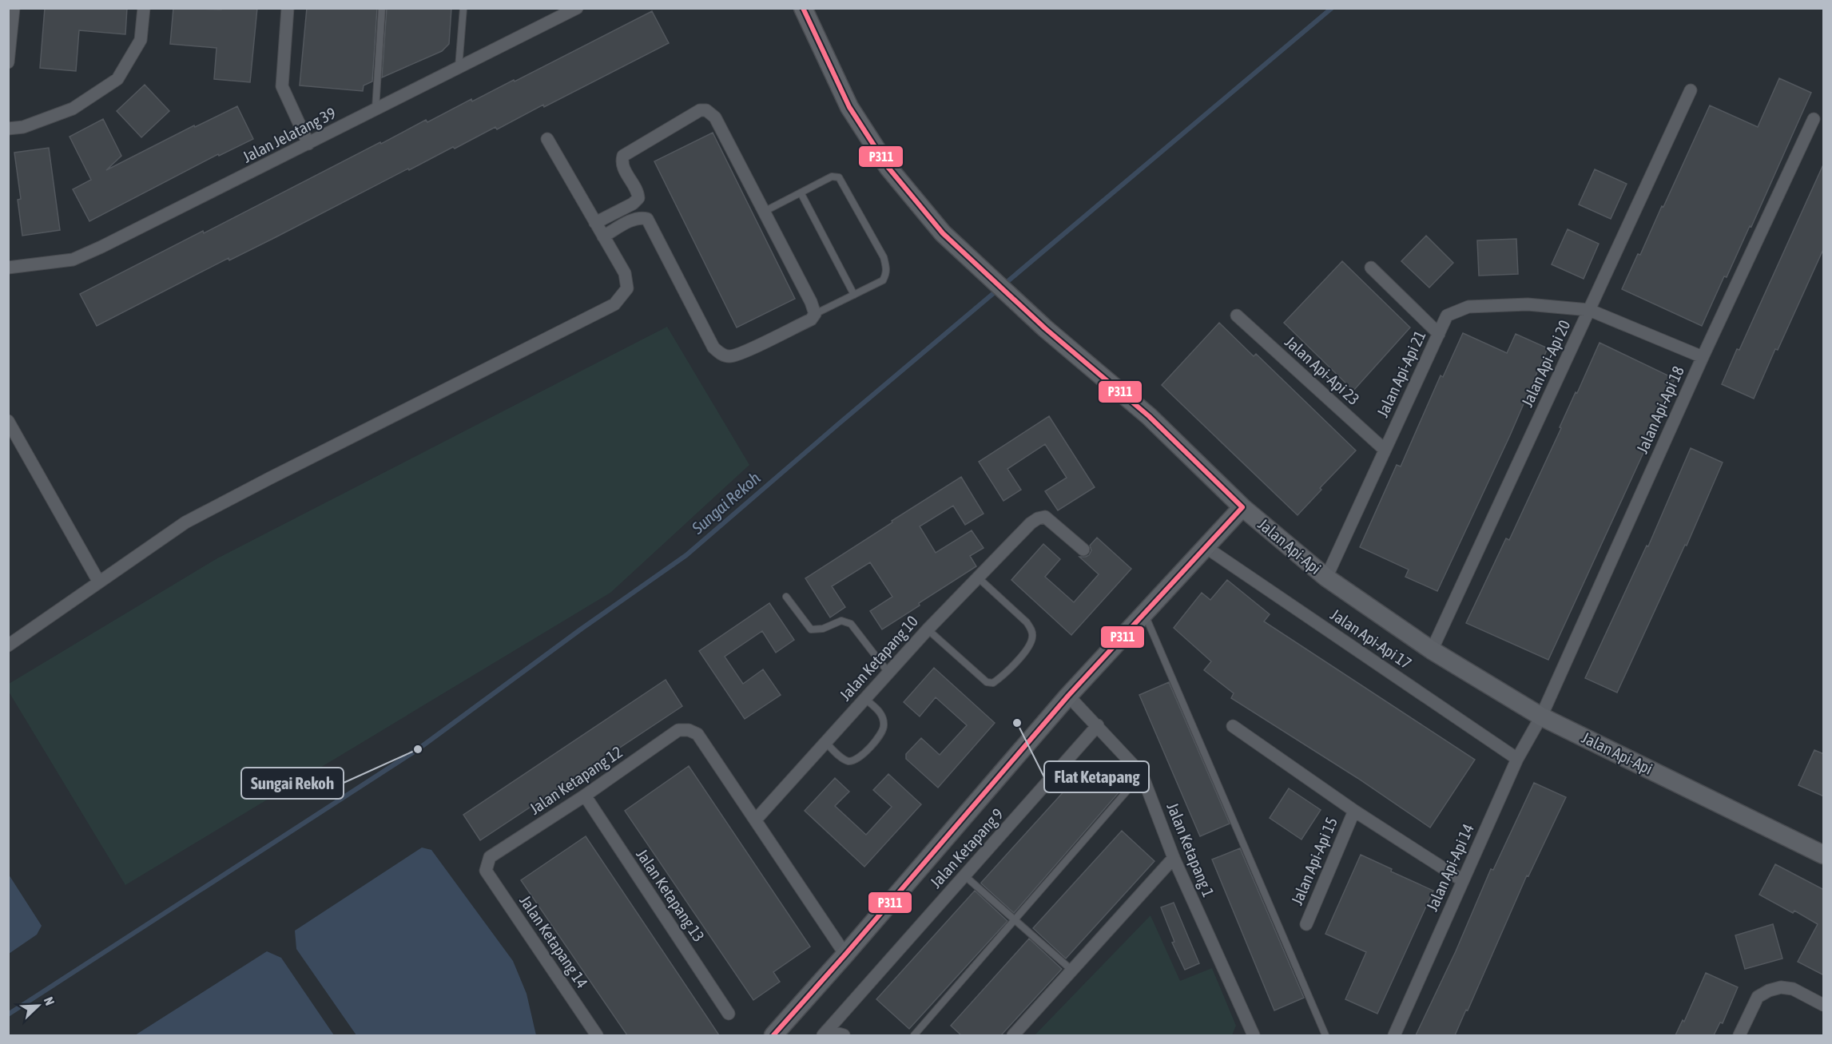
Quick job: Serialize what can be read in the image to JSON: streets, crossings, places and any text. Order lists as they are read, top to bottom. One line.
{"streets":{"street":["Jalan Jelatang 39","Jalan Api-Api 20","Jalan Api-Api 23","Jalan Api-Api 21","Jalan Api-Api 18","Jalan Api-Api","Jalan Api-Api 17","Jalan Ketapang 10","Jalan Ketapang 12","Jalan Ketapang 9","Jalan Ketapang 1","Jalan Api-Api 15","Jalan Api-Api 14","Jalan Ketapang 13","Jalan Ketapang 14"]},"crossings":[["Jalan Api-Api 20","Jalan Api-Api 21"],["Jalan Api-Api 20","Jalan Api-Api"],["Jalan Api-Api 23","Jalan Api-Api 21"],["Jalan Api-Api 21","Jalan Api-Api 18"],["Jalan Api-Api 21","Jalan Api-Api"],["Jalan Api-Api 18","Jalan Api-Api"],["Jalan Api-Api 18","Jalan Api-Api 14"],["Jalan Api-Api","Jalan Api-Api 14"],["Jalan Api-Api 17","Jalan Api-Api 14"],["Jalan Ketapang 10","Jalan Ketapang 12"],["Jalan Ketapang 12","Jalan Ketapang 13"],["Jalan Ketapang 12","Jalan Ketapang 14"],["Jalan Ketapang 9","Jalan Ketapang 1"]],"water":["Sungai Rekoh"],"places":["Flat Ketapang","Sungai Rekoh"],"lines":["transit line P311"],"north":"top right"}
